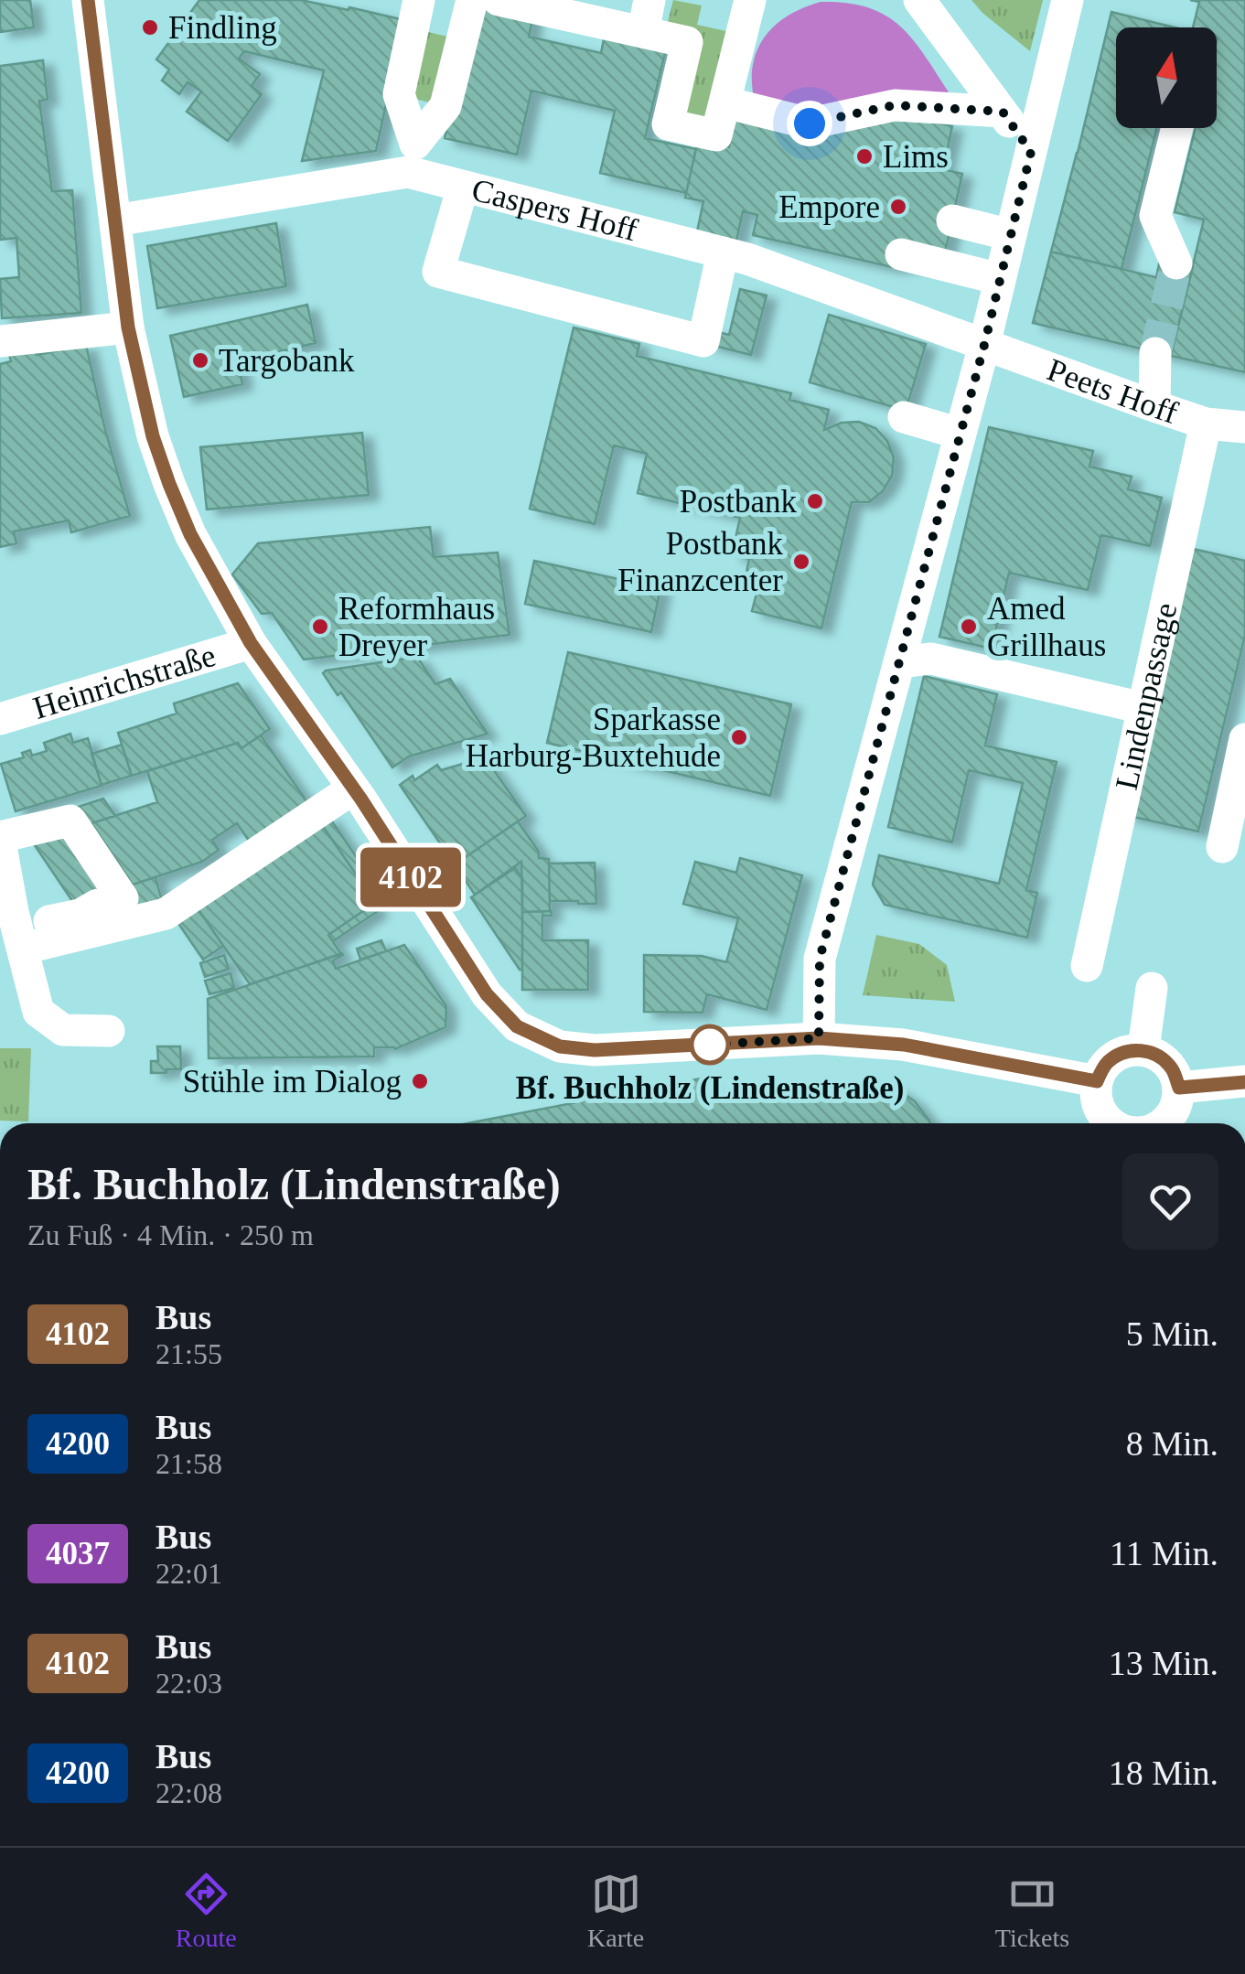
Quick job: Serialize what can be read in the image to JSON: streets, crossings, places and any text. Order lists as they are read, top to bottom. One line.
{"streets":{"street":["Caspers Hoff","Peets Hoff","Heinrichstraße","Lindenpassage"]},"crossings":[["Caspers Hoff","Peets Hoff"],["Peets Hoff","Lindenpassage"]],"places":["Findling","Lims","Empore","Targobank","Postbank","Postbank Finanzcenter","Reformhaus Dreyer","Amed Grillhaus","Sparkasse Harburg-Buxtehude","Bf. Buchholz (Lindenstraße)","Stühle im Dialog"],"lines":["bus line 4102"],"north":"top","page":{"on_map":"4102","heading":["Bf. Buchholz (Lindenstraße)","Zu Fuß · 4 Min. · 250 m"],"list":[{"mark":"4102","name":"Bus","note":"21:55","value":"5 Min."},{"mark":"4200","name":"Bus","note":"21:58","value":"8 Min."},{"mark":"4037","name":"Bus","note":"22:01","value":"11 Min."},{"mark":"4102","name":"Bus","note":"22:03","value":"13 Min."},{"mark":"4200","name":"Bus","note":"22:08","value":"18 Min."}],"tabs":["Route","Karte","Tickets"]}}
